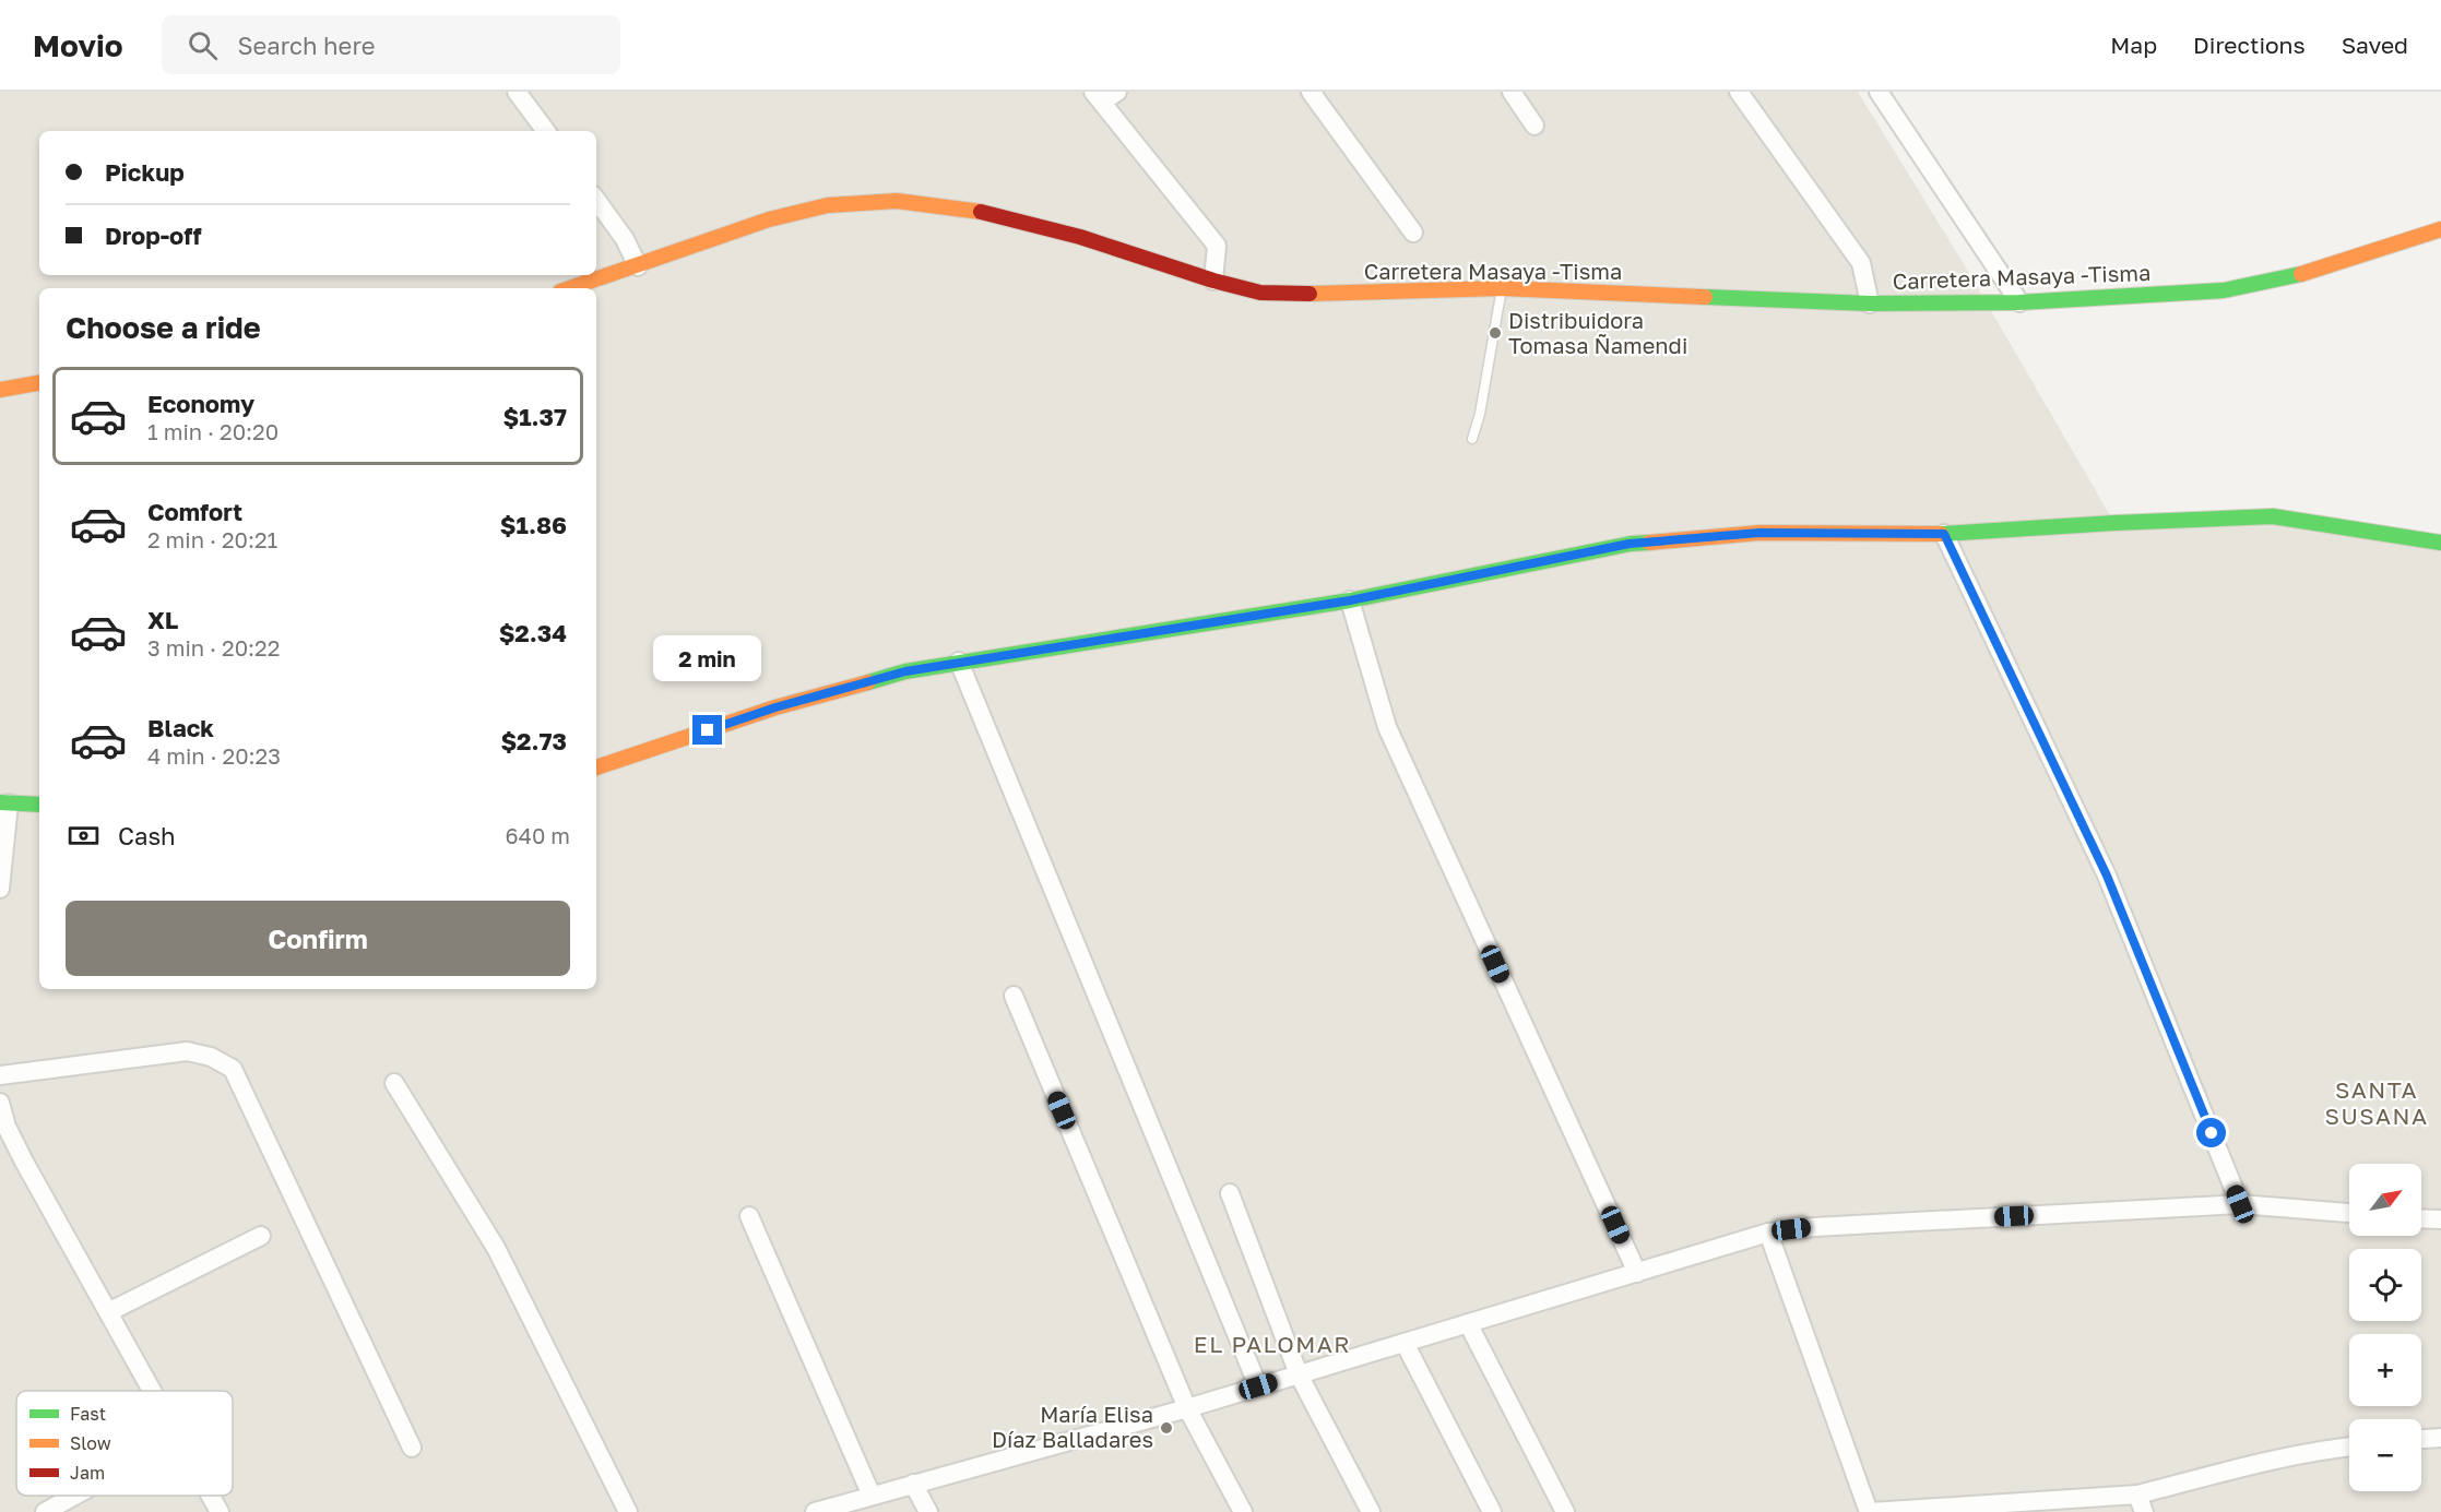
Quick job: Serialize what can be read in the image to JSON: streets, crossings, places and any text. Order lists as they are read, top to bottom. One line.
{"streets":{"main road":["Carretera Masaya -Tisma"]},"districts":["SANTA SUSANA","EL PALOMAR"],"places":["Distribuidora Tomasa Ñamendi","María Elisa Díaz Balladares"],"legend":["Fast","Slow","Jam"],"north":"top right","page":{"header":"Movio","search":"Search here","nav":["Map","Directions","Saved"],"banner":["Pickup","Drop-off"],"heading":"Choose a ride","list":[{"name":"Economy","note":"1 min · 20:20","value":"$1.37"},{"name":"Comfort","note":"2 min · 20:21","value":"$1.86"},{"name":"XL","note":"3 min · 20:22","value":"$2.34"},{"name":"Black","note":"4 min · 20:23","value":"$2.73"}],"bubble":"2 min","pay":["Cash","640 m"],"buttons":"Confirm","map_buttons":["+","−"]}}
